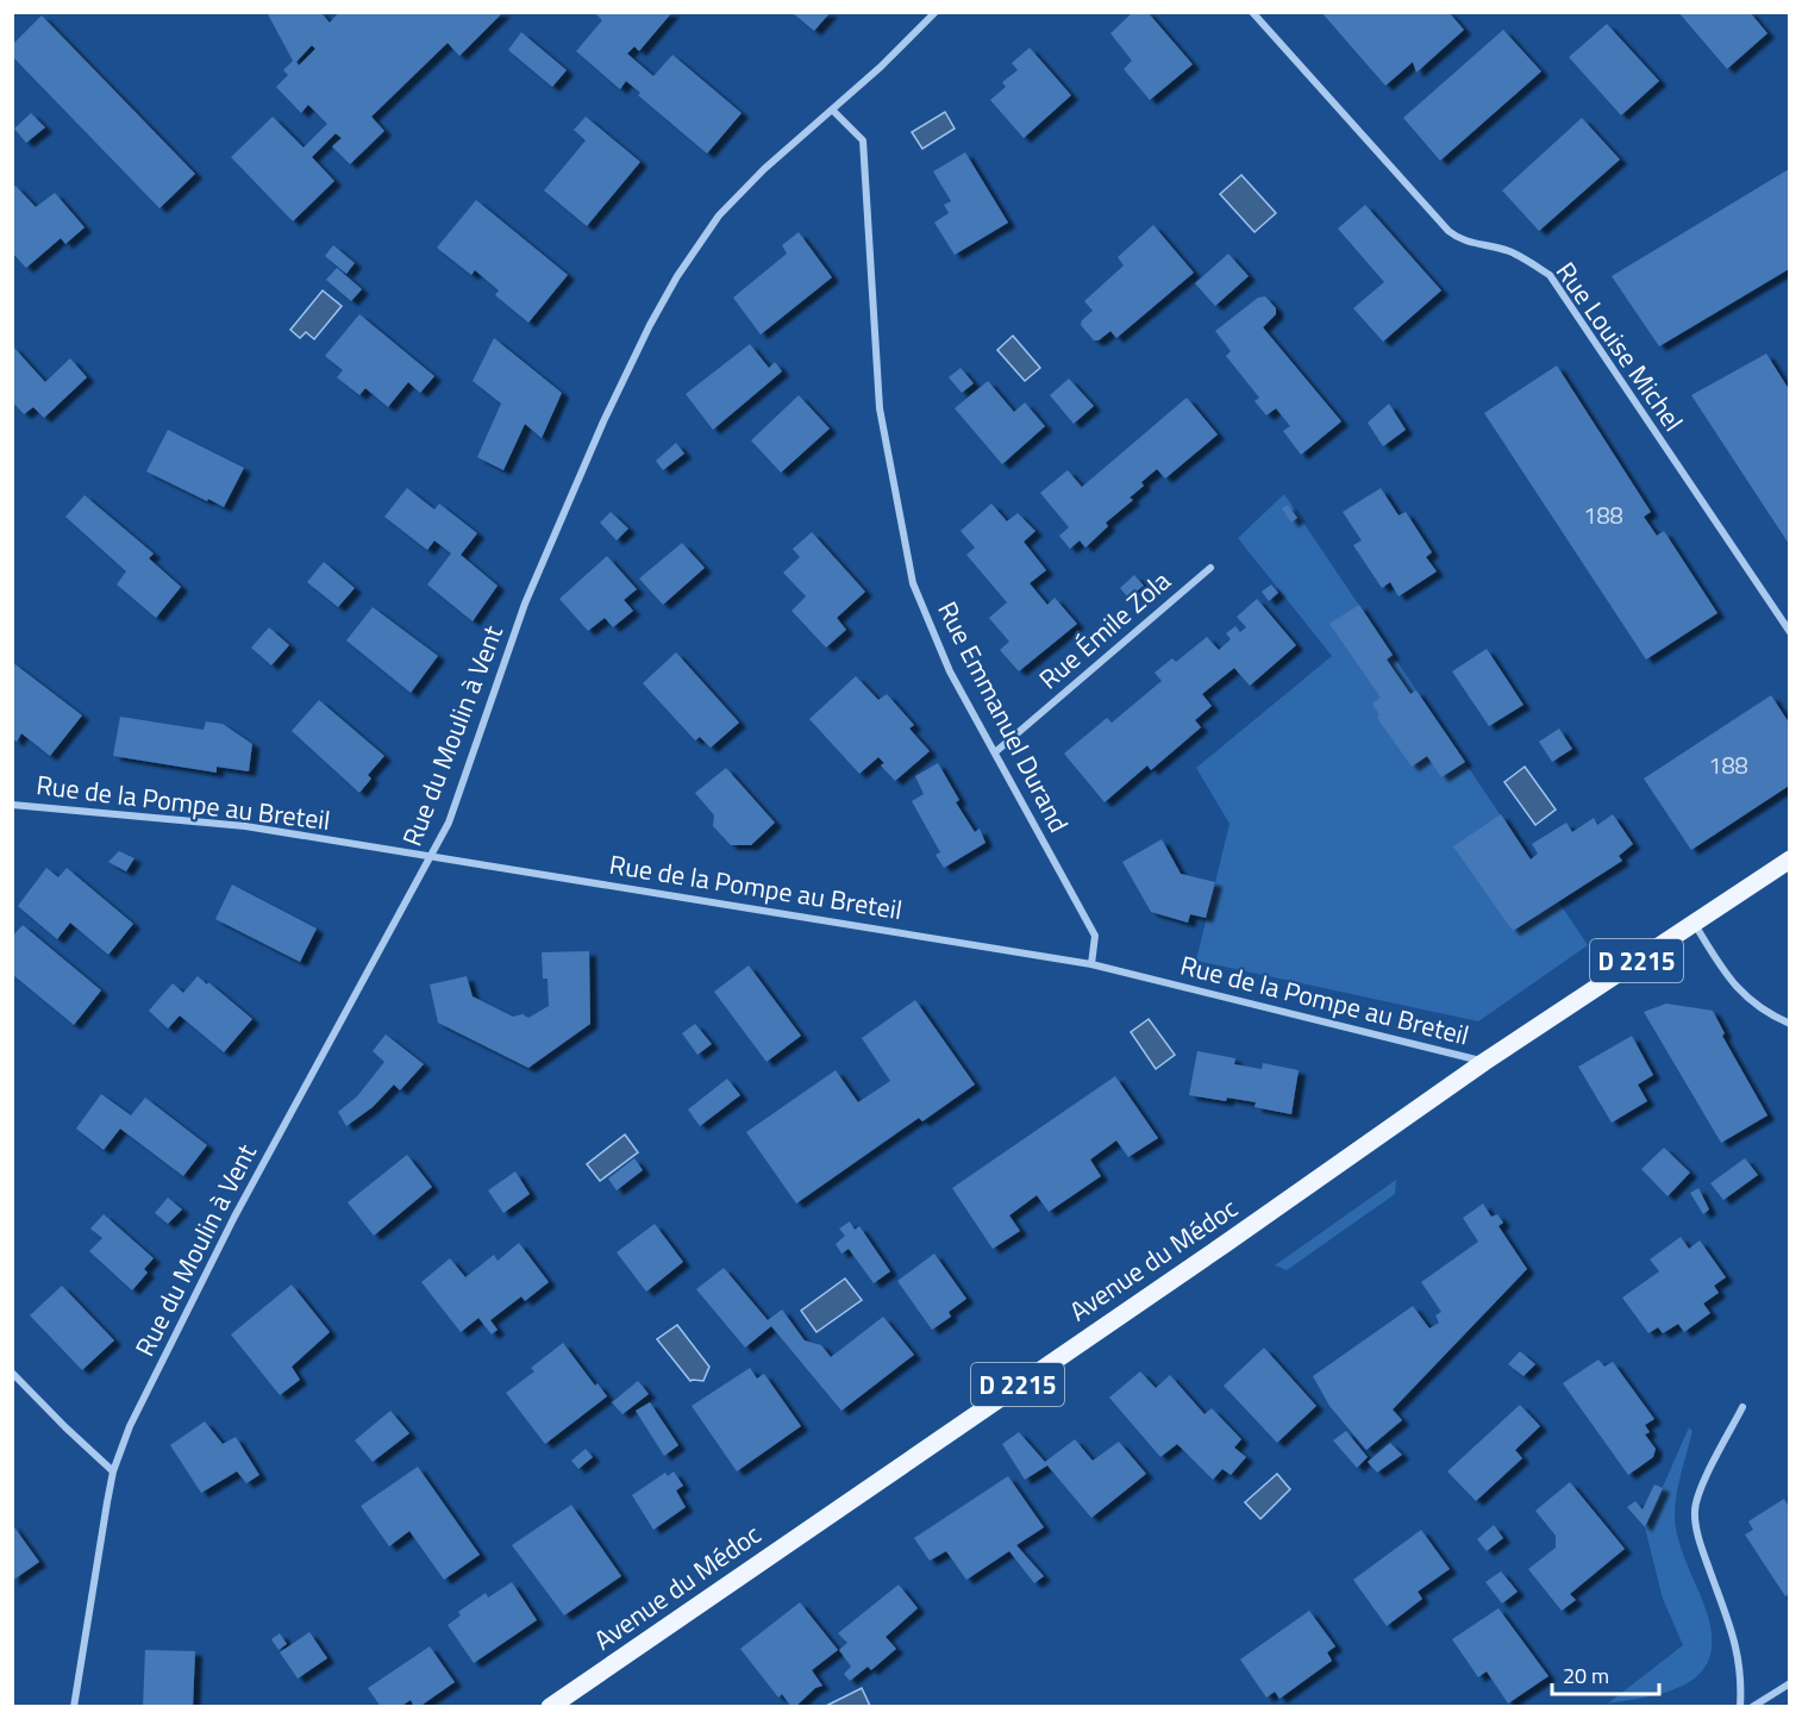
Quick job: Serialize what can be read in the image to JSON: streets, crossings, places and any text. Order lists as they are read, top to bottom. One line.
{"streets":{"main road":["D 2215","Avenue du Médoc"],"street":["Rue Louise Michel","Rue Émile Zola","Rue Emmanuel Durand","Rue du Moulin à Vent","Rue de la Pompe au Breteil"]},"crossings":[["Rue Émile Zola","Rue Emmanuel Durand"],["Rue Emmanuel Durand","Rue du Moulin à Vent"],["Rue Emmanuel Durand","Rue de la Pompe au Breteil"],["Rue du Moulin à Vent","Rue de la Pompe au Breteil"],["Rue de la Pompe au Breteil","Avenue du Médoc"]],"house_numbers":["188","188"],"scale_bar":"20 m"}
